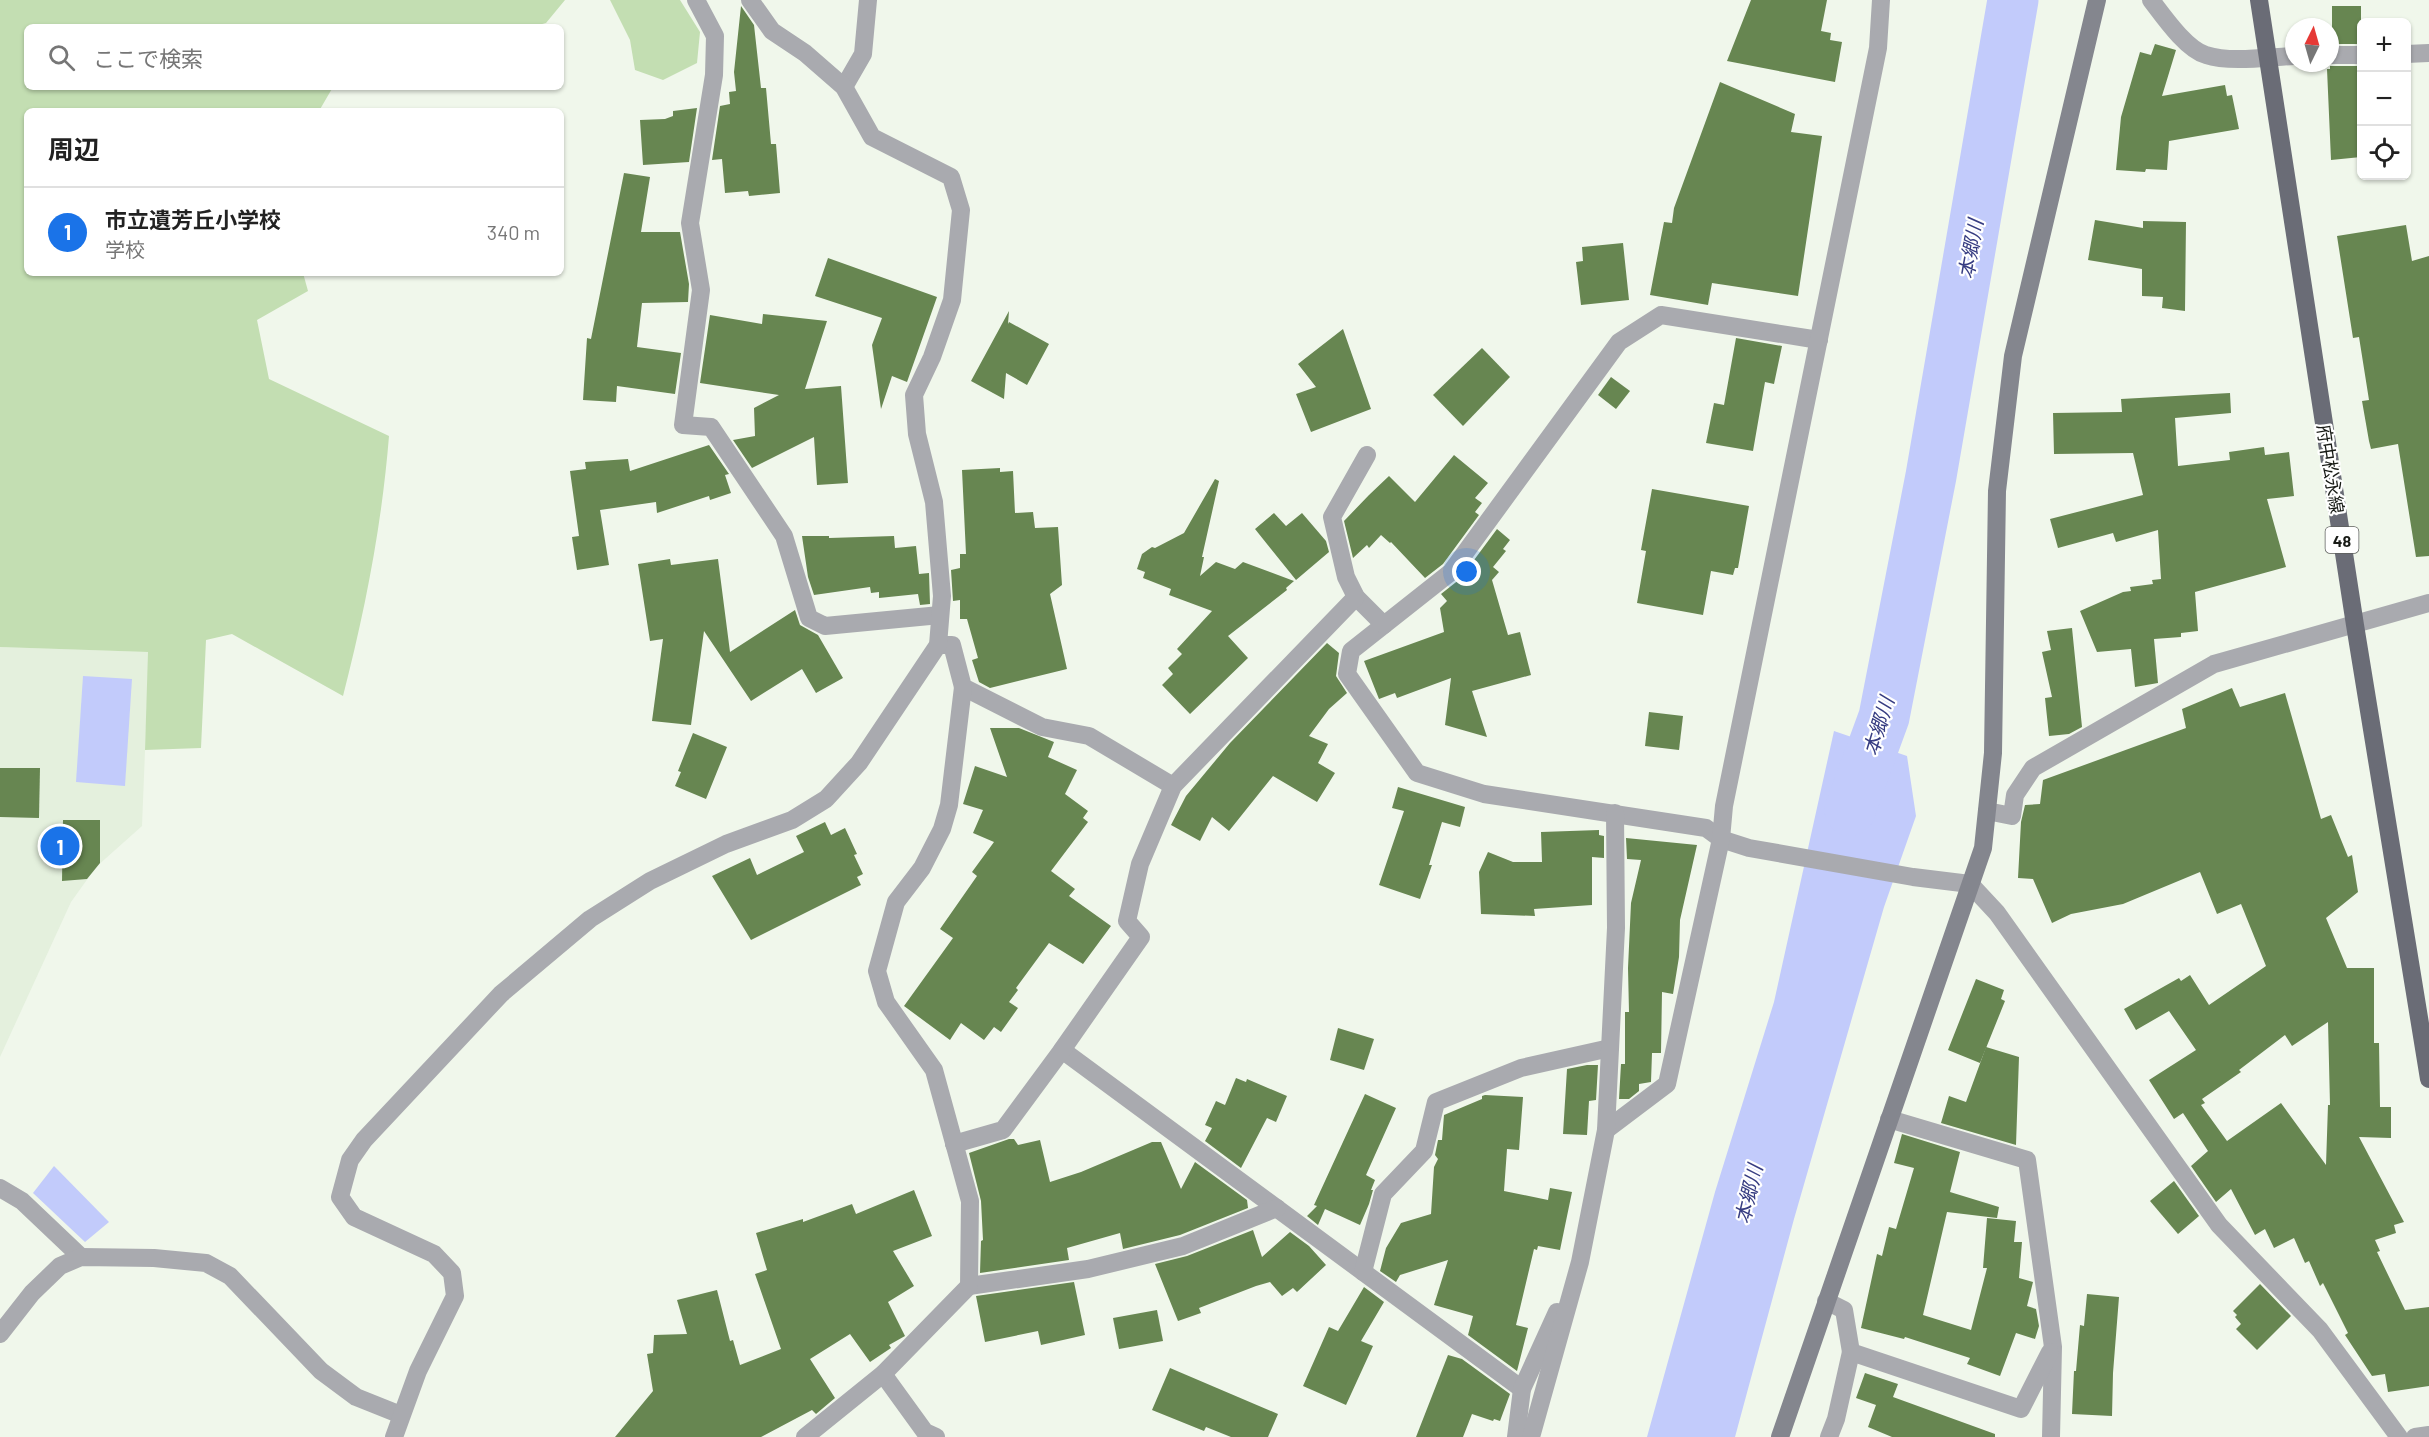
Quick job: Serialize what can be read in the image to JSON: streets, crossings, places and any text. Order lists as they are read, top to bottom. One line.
{"streets":{"main road":["府中松永線","48"]},"water":["本郷川"],"north":"top","page":{"map_buttons":["+","−"],"search":"ここで検索","heading":"周辺","list":[{"mark":"1","name":"市立遺芳丘小学校","note":"学校","value":"340 m"}],"pins":"1"}}
